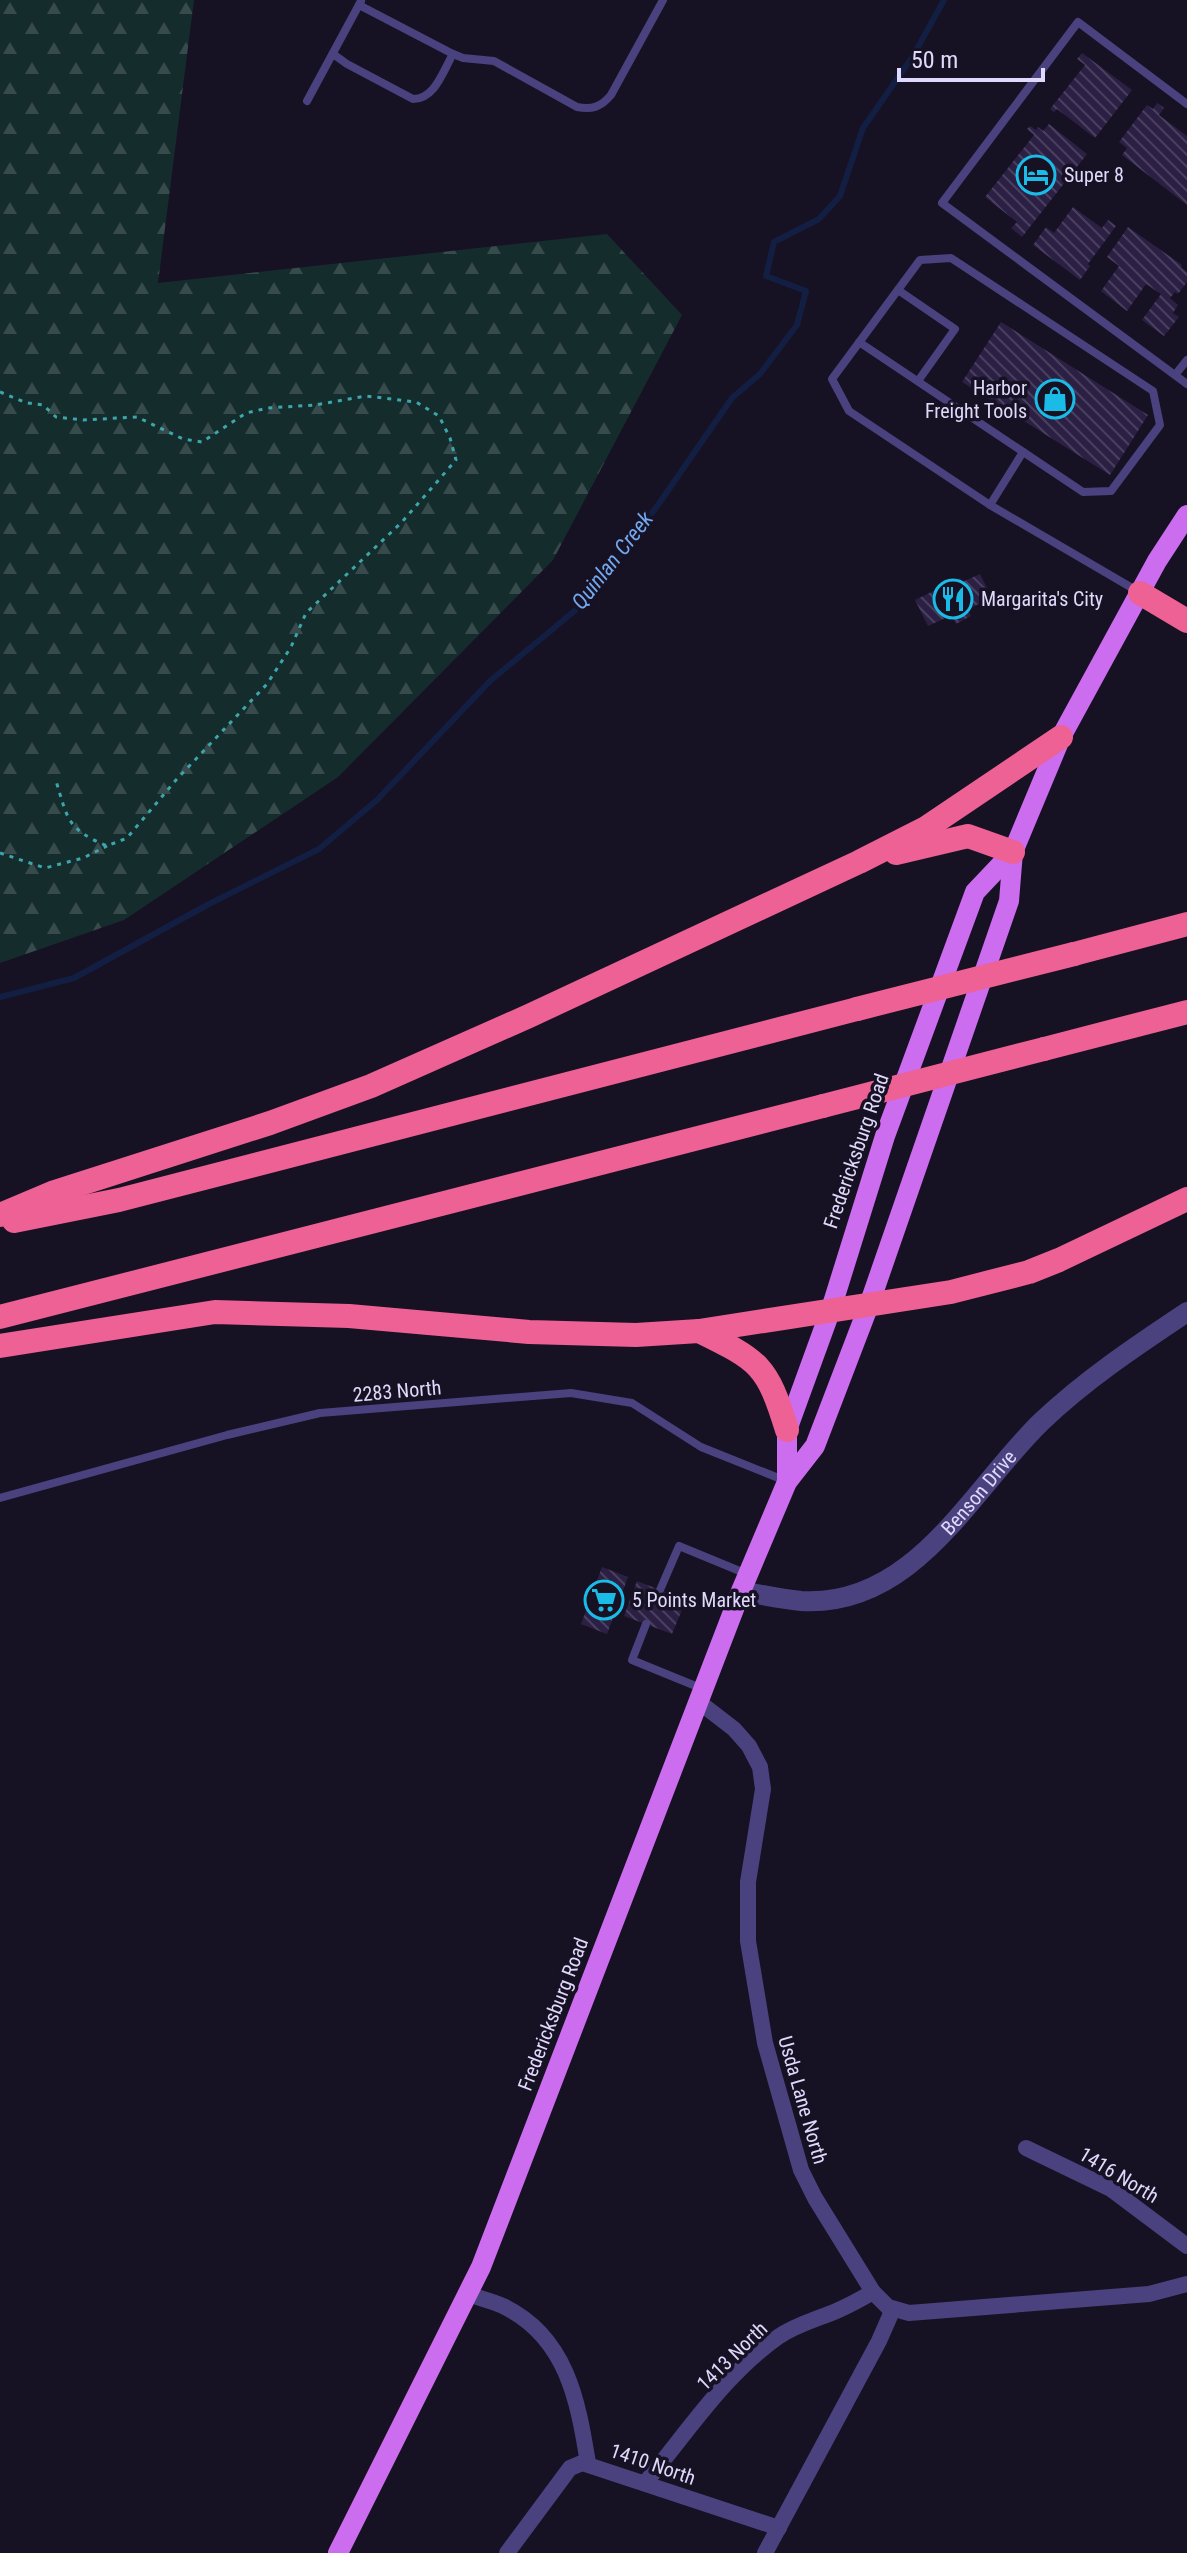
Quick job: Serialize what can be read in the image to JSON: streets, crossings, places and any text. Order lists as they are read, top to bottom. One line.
{"streets":{"main road":["Fredericksburg Road"],"street":["Benson Drive","Usda Lane North","1416 North","1413 North","1410 North"],"lane":["2283 North"]},"crossings":[["Fredericksburg Road","2283 North"],["Fredericksburg Road","Benson Drive"],["Fredericksburg Road","Usda Lane North"],["Usda Lane North","1413 North"],["1413 North","1410 North"]],"water":["Quinlan Creek"],"places":{"hotel":["Super 8"],"shop":["Harbor Freight Tools"],"restaurant":["Margarita's City"],"supermarket":["5 Points Market"]},"scale_bar":"50 m"}
